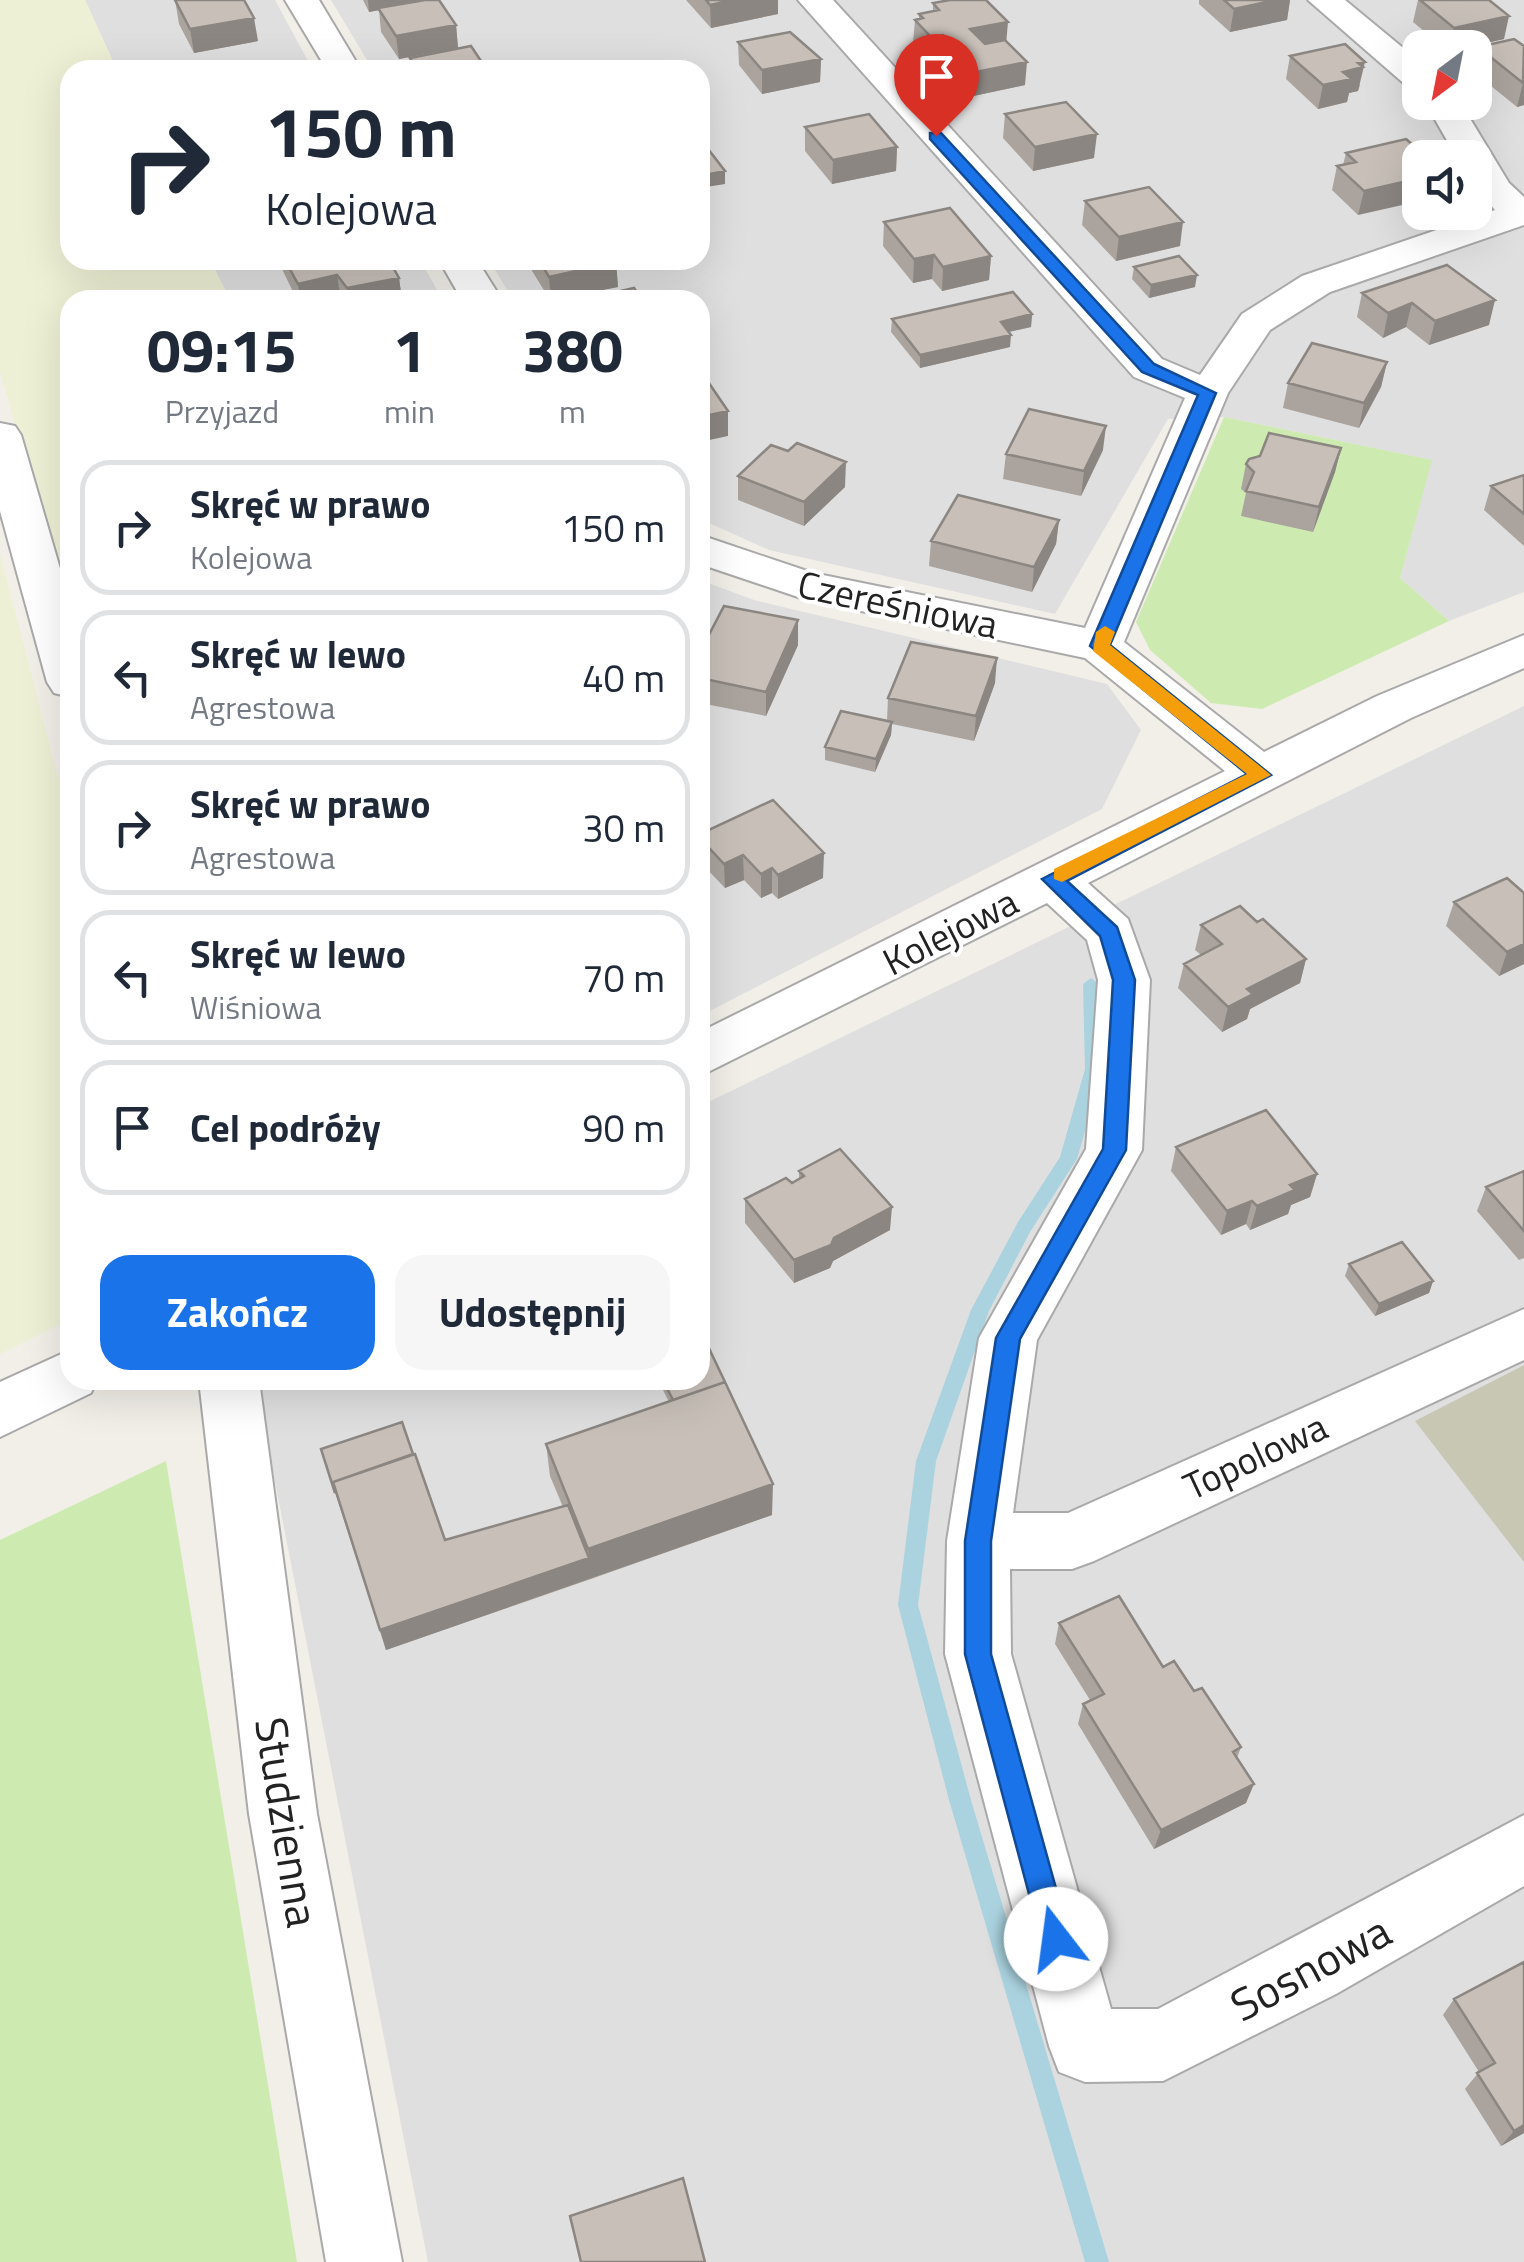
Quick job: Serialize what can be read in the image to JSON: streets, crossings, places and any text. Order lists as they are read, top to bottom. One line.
{"streets":{"street":["Czereśniowa","Kolejowa","Topolowa","Studzienna","Sosnowa"]},"crossings":[["Topolowa","Sosnowa"]],"north":"bottom left","page":{"turn":["150 m","Kolejowa"],"eta":["09:15","Przyjazd","1","min","380","m"],"list":[{"name":"Skręć w prawo","note":"Kolejowa","value":"150 m"},{"name":"Skręć w lewo","note":"Agrestowa","value":"40 m"},{"name":"Skręć w prawo","note":"Agrestowa","value":"30 m"},{"name":"Skręć w lewo","note":"Wiśniowa","value":"70 m"},{"name":"Cel podróży","value":"90 m"}],"buttons":["Zakończ","Udostępnij"]}}
